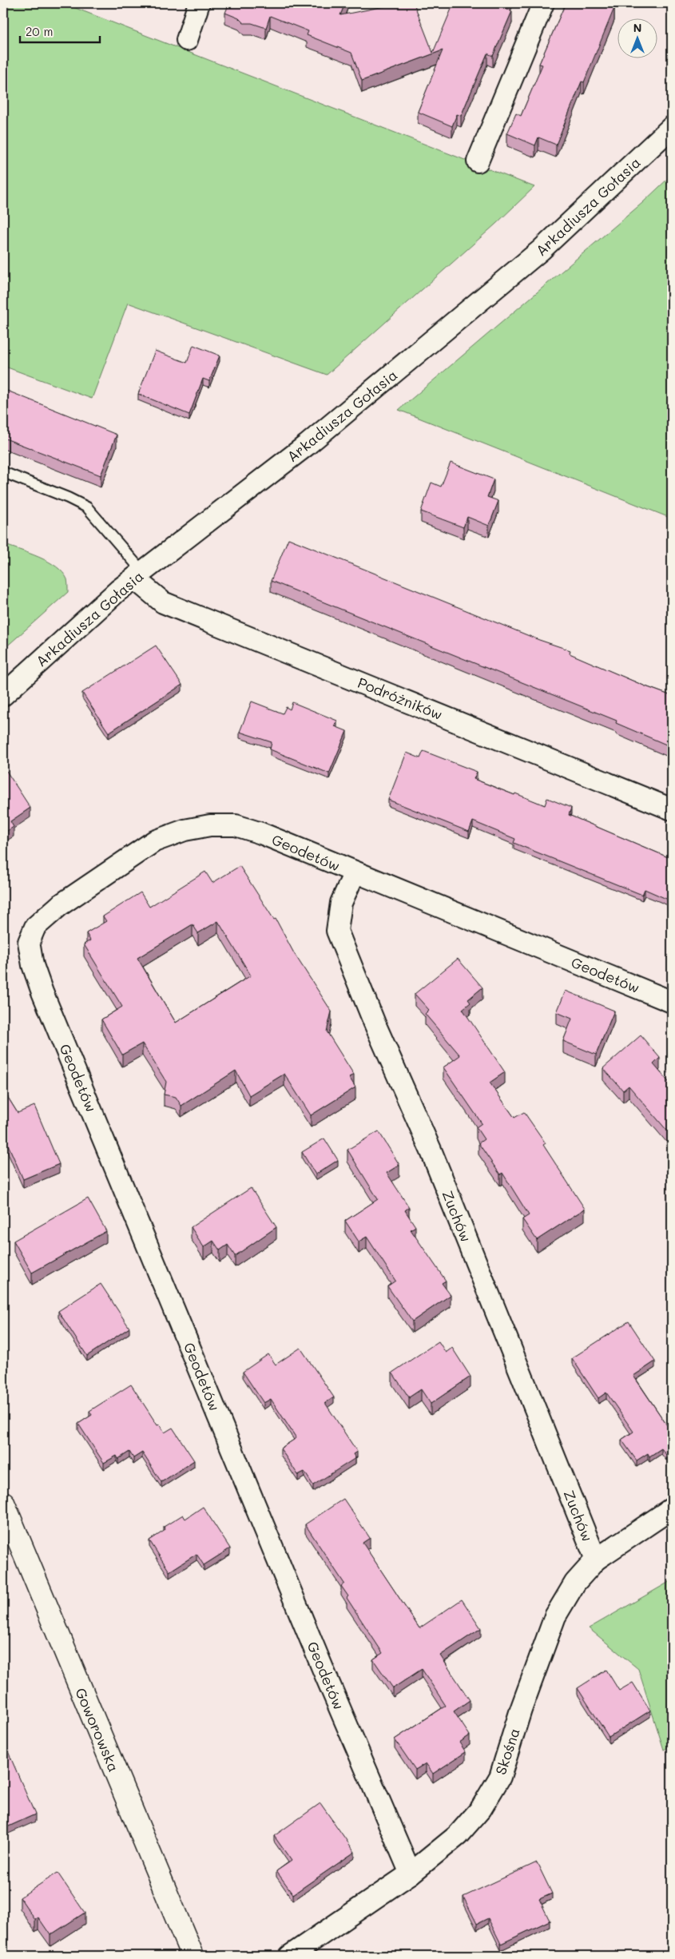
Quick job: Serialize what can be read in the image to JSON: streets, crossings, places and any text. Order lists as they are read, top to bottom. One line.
{"streets":{"street":["Arkadiusza Gołasia","Podróżników","Geodetów","Zuchów","Goworowska","Skośna"]},"crossings":[["Arkadiusza Gołasia","Podróżników"],["Geodetów","Zuchów"],["Geodetów","Skośna"],["Zuchów","Skośna"]],"scale_bar":"20 m","north":"top"}
